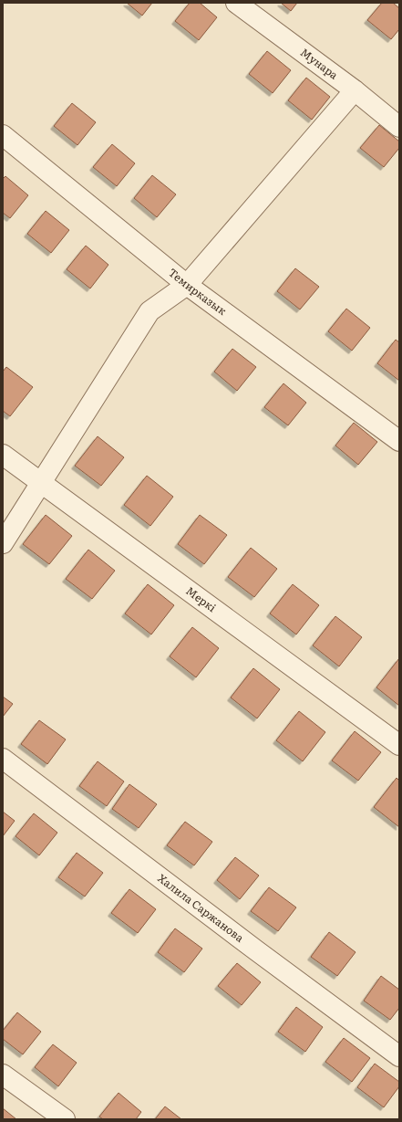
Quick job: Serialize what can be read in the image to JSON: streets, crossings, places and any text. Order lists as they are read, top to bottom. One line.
{"streets":{"street":["Мунара","Темирказык","Меркі","Халила Саржанова"]}}
